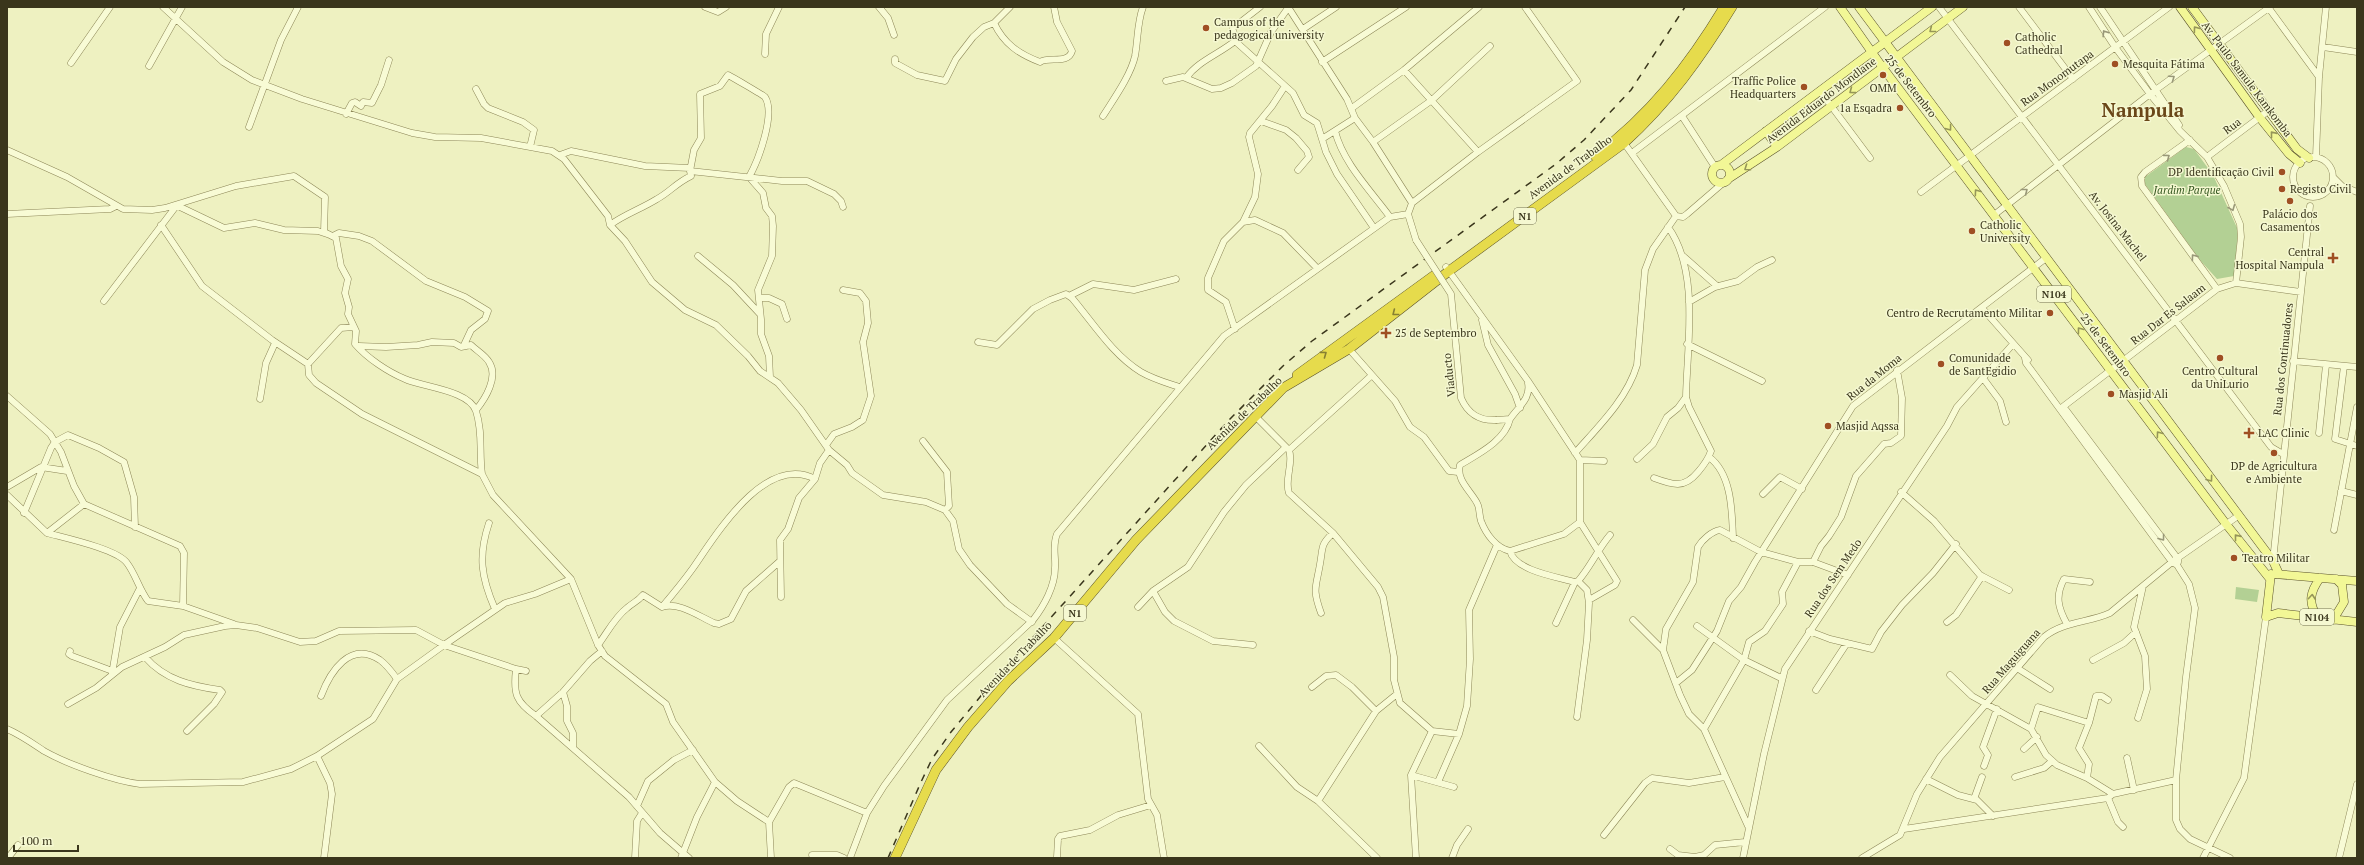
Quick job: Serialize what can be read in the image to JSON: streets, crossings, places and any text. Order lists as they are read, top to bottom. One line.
{"streets":{"highway":["Avenida de Trabalho","N1"],"main road":["Av. Paulo Samule Kamkomba","25 de Setembro","Avenida Eduardo Mondlane","N104"],"street":["Rua Monomutapa","Rua","Av. Josina Machel","Rua Dar Es Salaam","Rua dos Continuadores","Viaducto","Rua da Moma","Rua dos Sem Medo","Rua Maguiguana"]},"crossings":[["Rua Monomutapa","25 de Setembro"],["Rua Monomutapa","Av. Josina Machel"],["Av. Paulo Samule Kamkomba","Rua"],["25 de Setembro","Avenida Eduardo Mondlane"],["25 de Setembro","N104"],["25 de Setembro","Rua Dar Es Salaam"],["25 de Setembro","Rua dos Continuadores"],["25 de Setembro","Rua da Moma"],["25 de Setembro","Rua Maguiguana"],["Avenida Eduardo Mondlane","Av. Josina Machel"],["Av. Josina Machel","Rua Dar Es Salaam"],["Av. Josina Machel","Rua dos Continuadores"],["N104","Rua dos Continuadores"],["Rua Dar Es Salaam","Rua dos Continuadores"]],"districts":["Nampula"],"parks":["Jardim Parque"],"places":{"other":["Campus of the pedagogical university","Catholic Cathedral","Mesquita Fátima","OMM","Traffic Police Headquarters","1a Esqadra","DP Identificação Civil","Registo Civil","Palácio dos Casamentos","Catholic University","Centro de Recrutamento Militar","Centro Cultural da UniLurio","Comunidade de SantEgidio","Masjid Ali","Masjid Aqssa","DP de Agricultura e Ambiente","Teatro Militar"],"health":["Central Hospital Nampula","25 de Septembro","LAC Clinic"]},"scale_bar":"100 m"}
